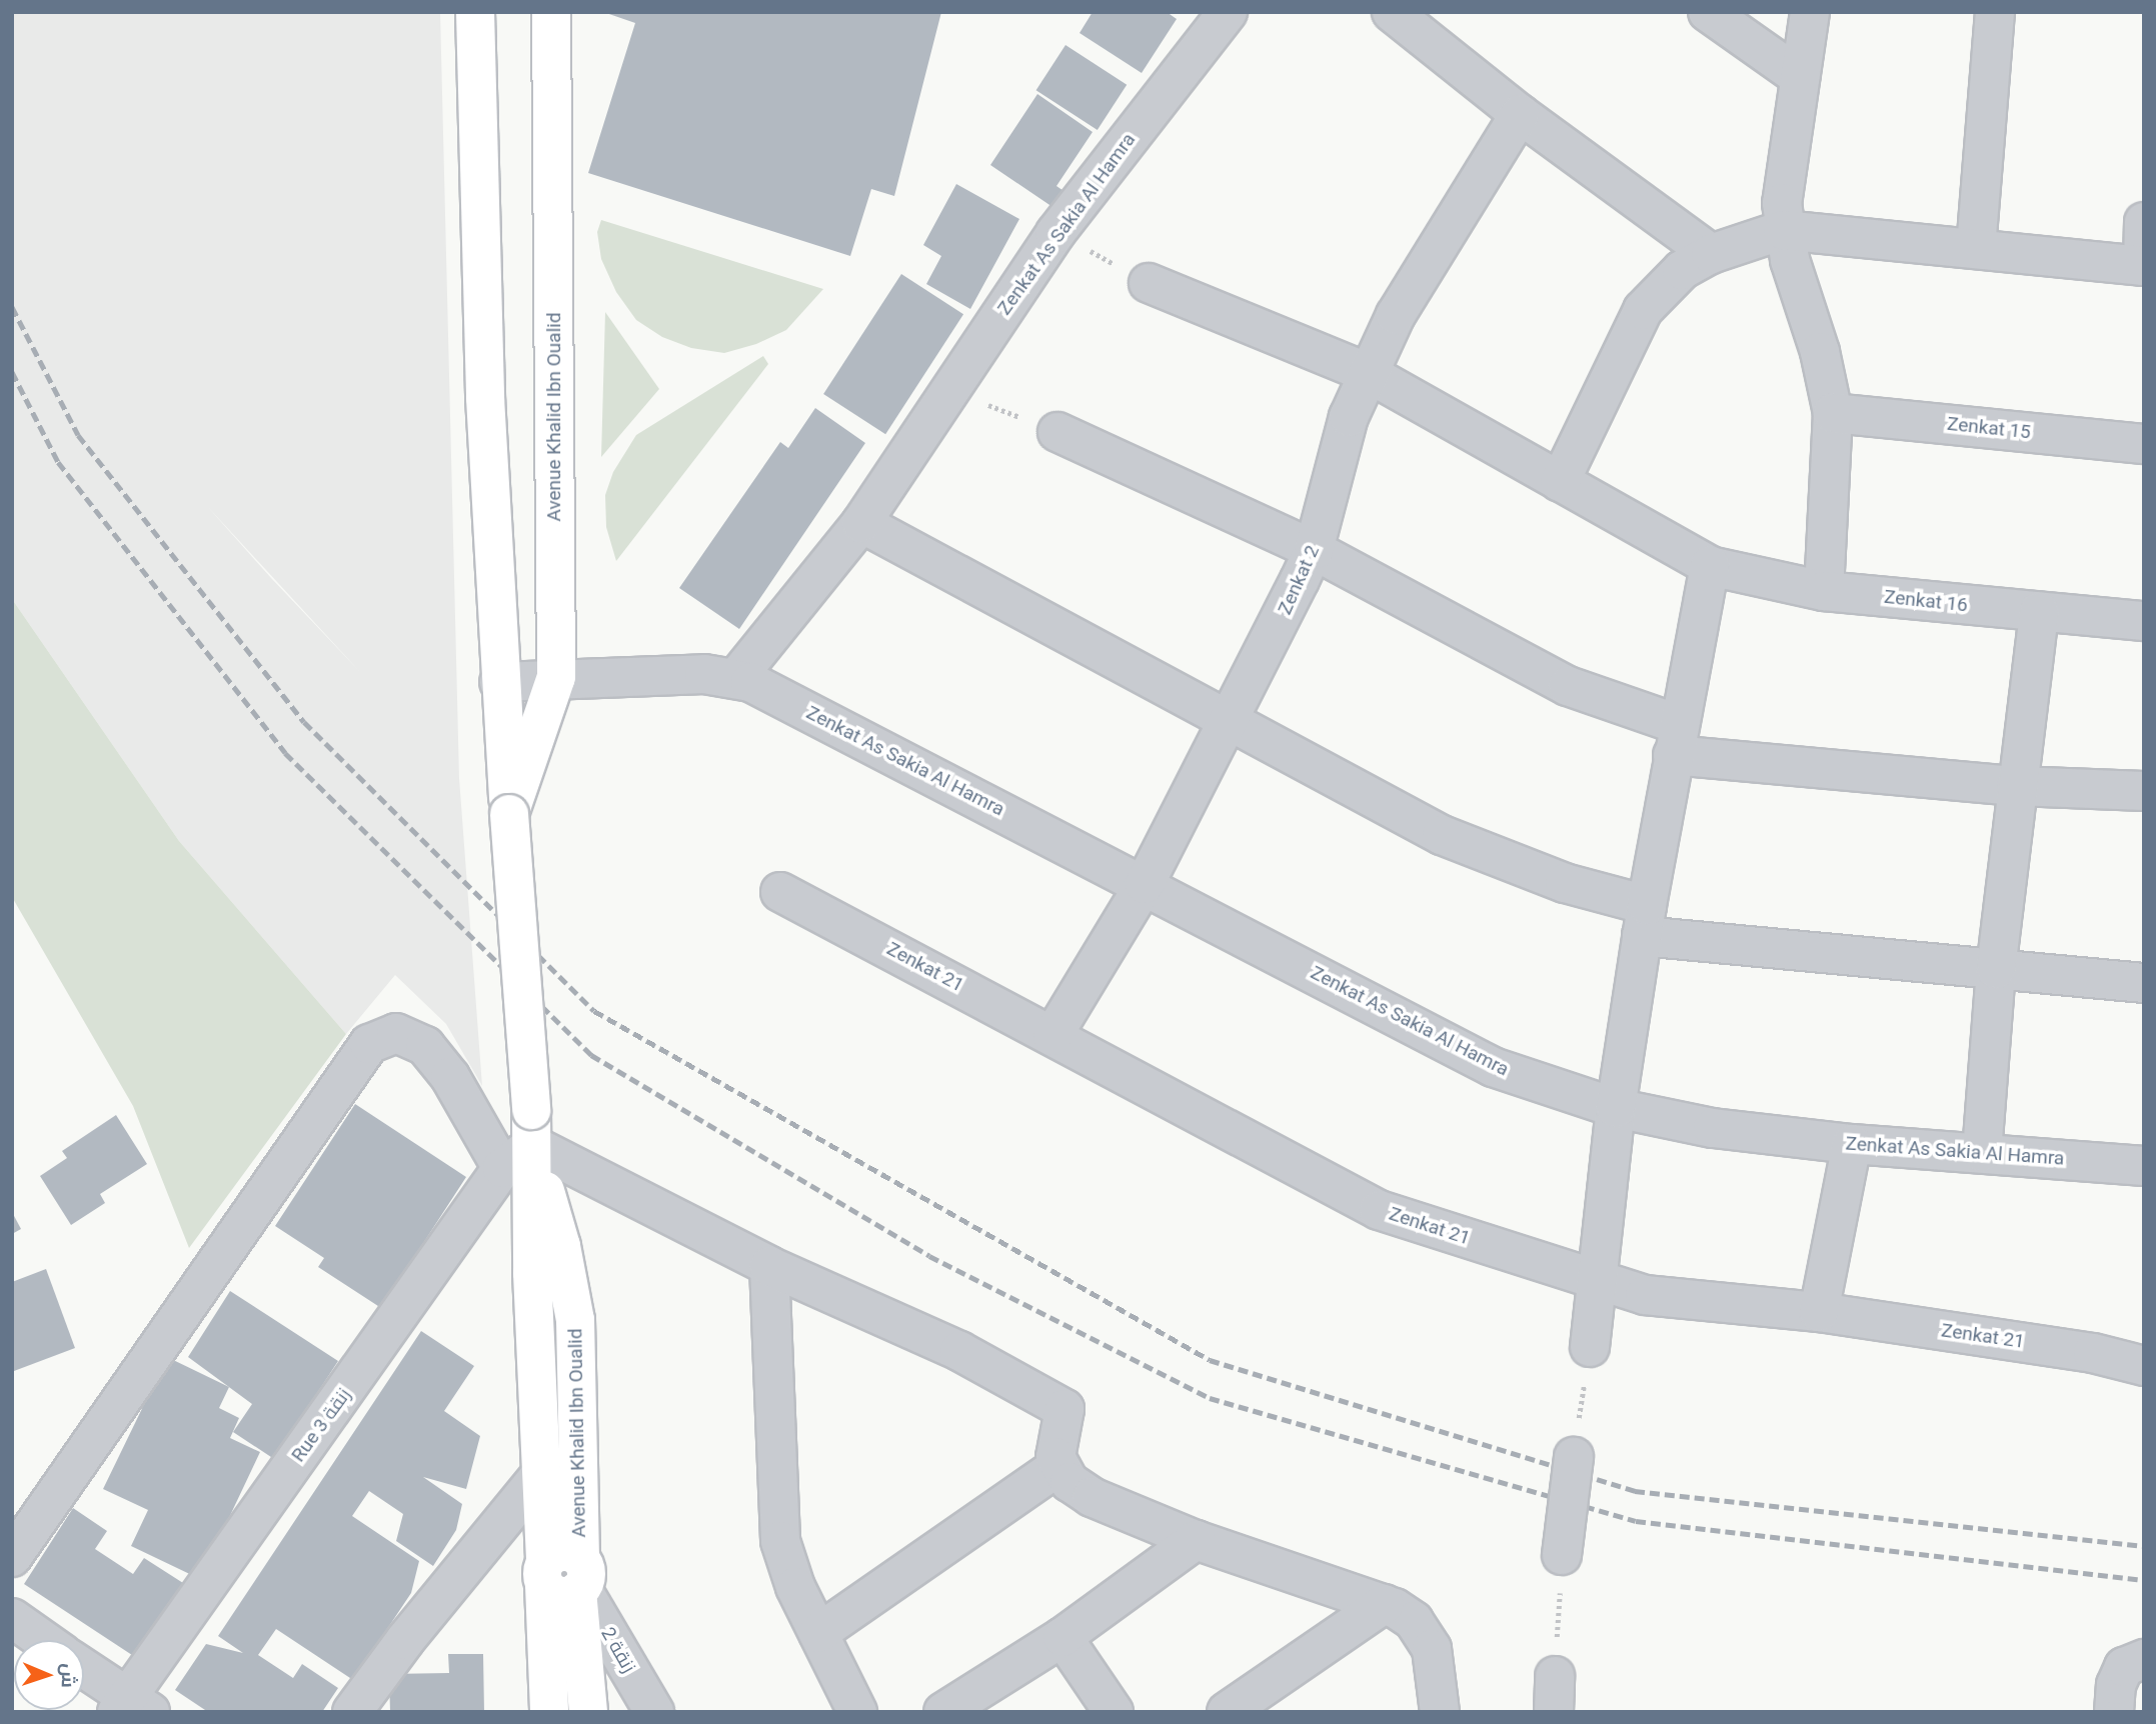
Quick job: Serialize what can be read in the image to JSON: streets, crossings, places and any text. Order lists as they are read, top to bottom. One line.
{"streets":{"main road":["Avenue Khalid Ibn Oualid"],"street":["Zenkat As Sakia Al Hamra","Zenkat 15","Zenkat 2","Zenkat 16","Zenkat 21","Rue 3 زنقة","زنقة 2"]},"crossings":[["Zenkat As Sakia Al Hamra","Avenue Khalid Ibn Oualid"],["Zenkat As Sakia Al Hamra","Zenkat 2"],["Avenue Khalid Ibn Oualid","Rue 3 زنقة"],["Avenue Khalid Ibn Oualid","زنقة 2"],["Zenkat 2","Zenkat 16"],["Zenkat 2","Zenkat 21"]],"north":"right"}
